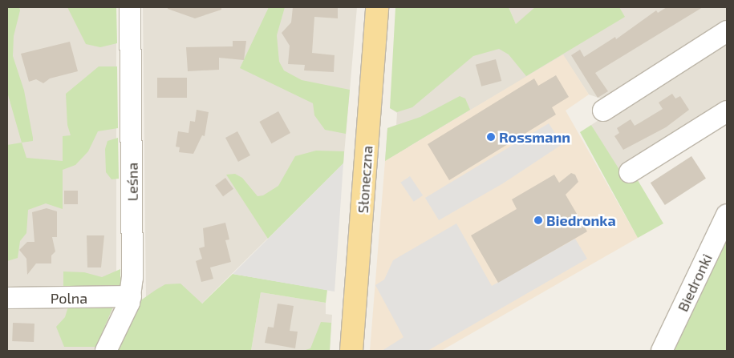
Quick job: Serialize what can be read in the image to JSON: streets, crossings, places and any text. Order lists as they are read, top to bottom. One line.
{"streets":{"main road":["Słoneczna"],"street":["Leśna","Biedronki","Polna"]},"crossings":[["Leśna","Polna"]],"places":["Rossmann","Biedronka"]}
